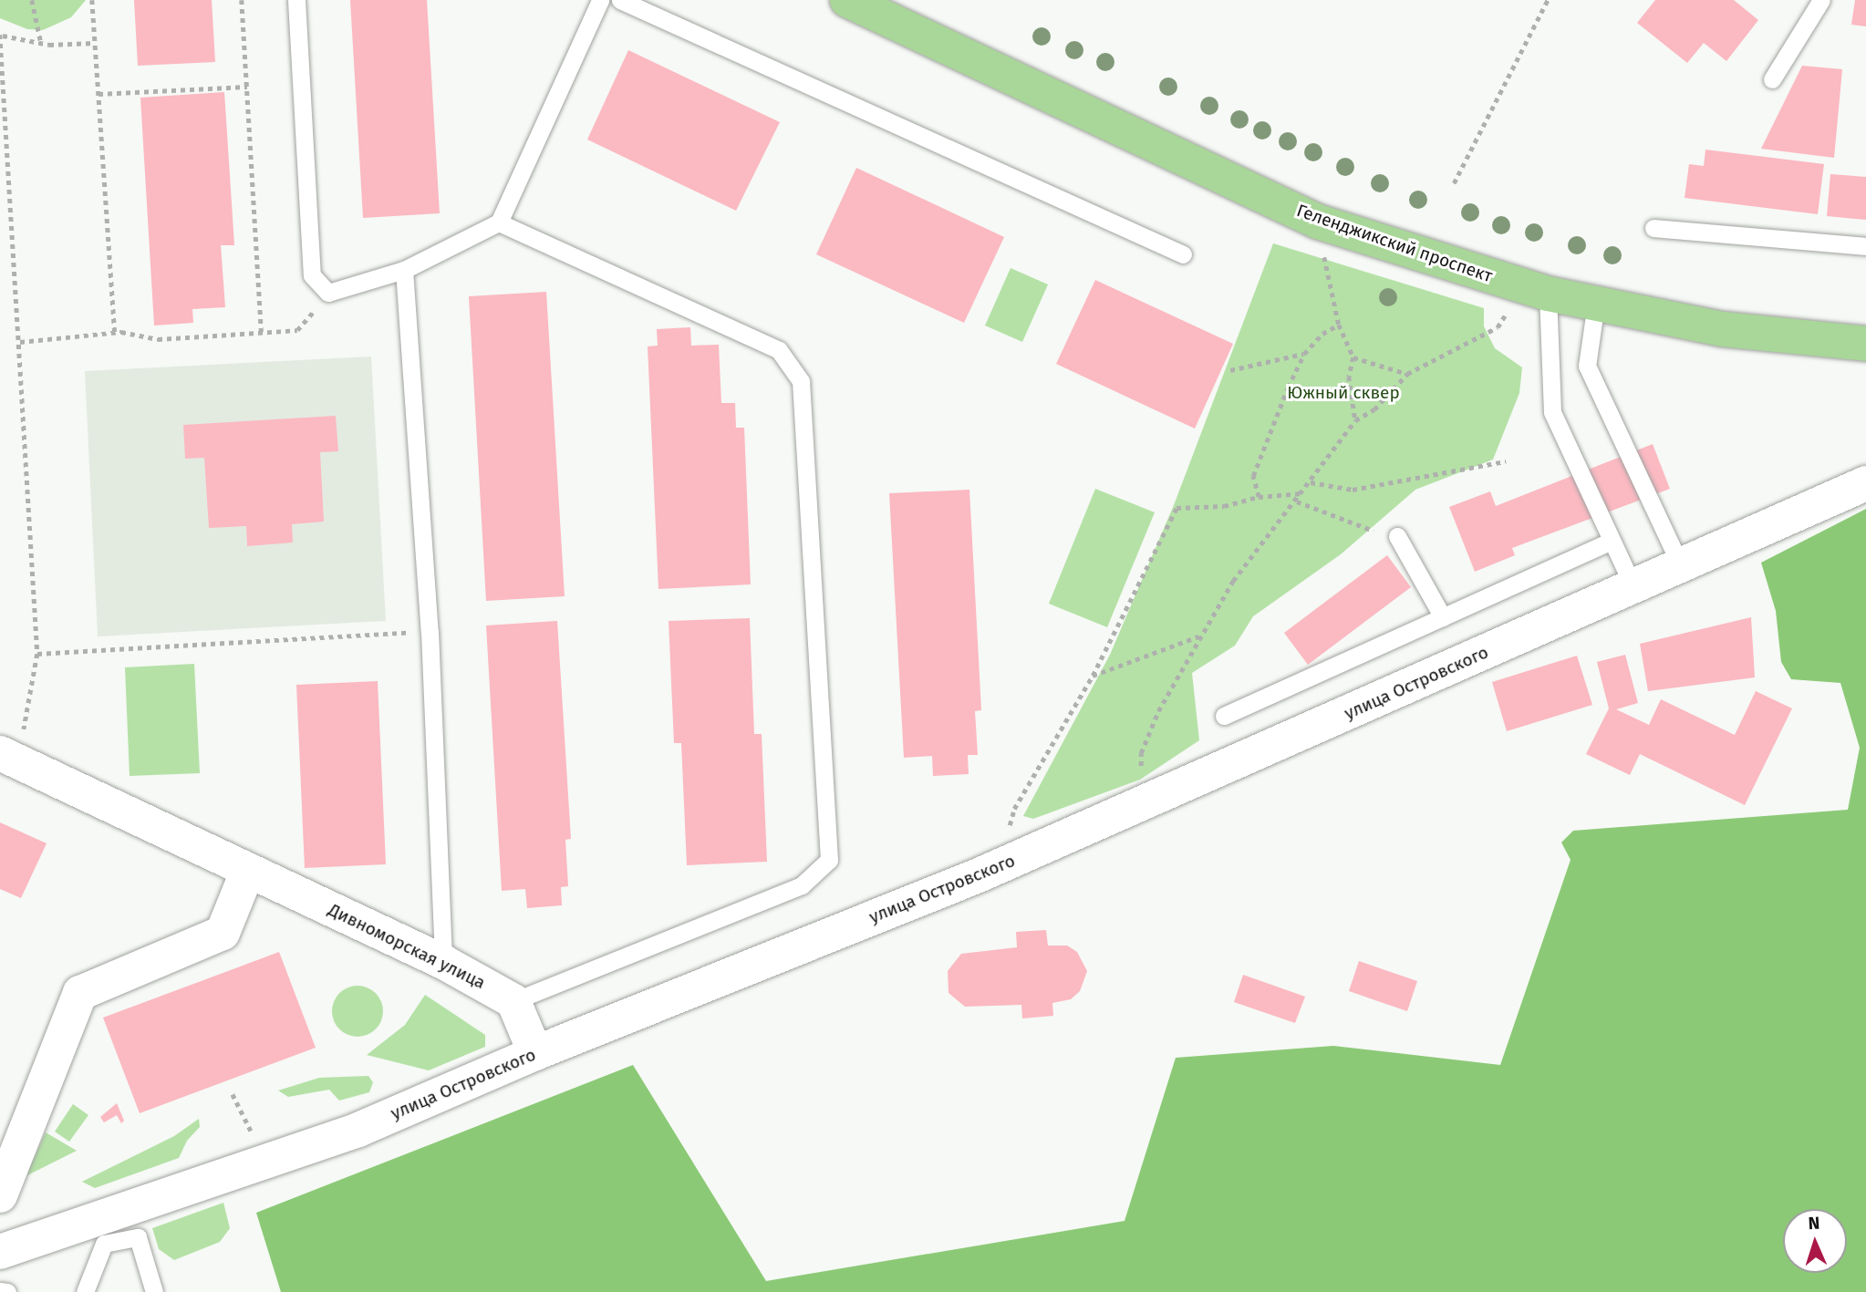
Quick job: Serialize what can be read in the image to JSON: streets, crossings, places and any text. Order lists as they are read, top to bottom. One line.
{"streets":{"main road":["Геленджикский проспект"],"street":["улица Островского","Дивноморская улица"]},"parks":["Южный сквер"],"north":"top"}
